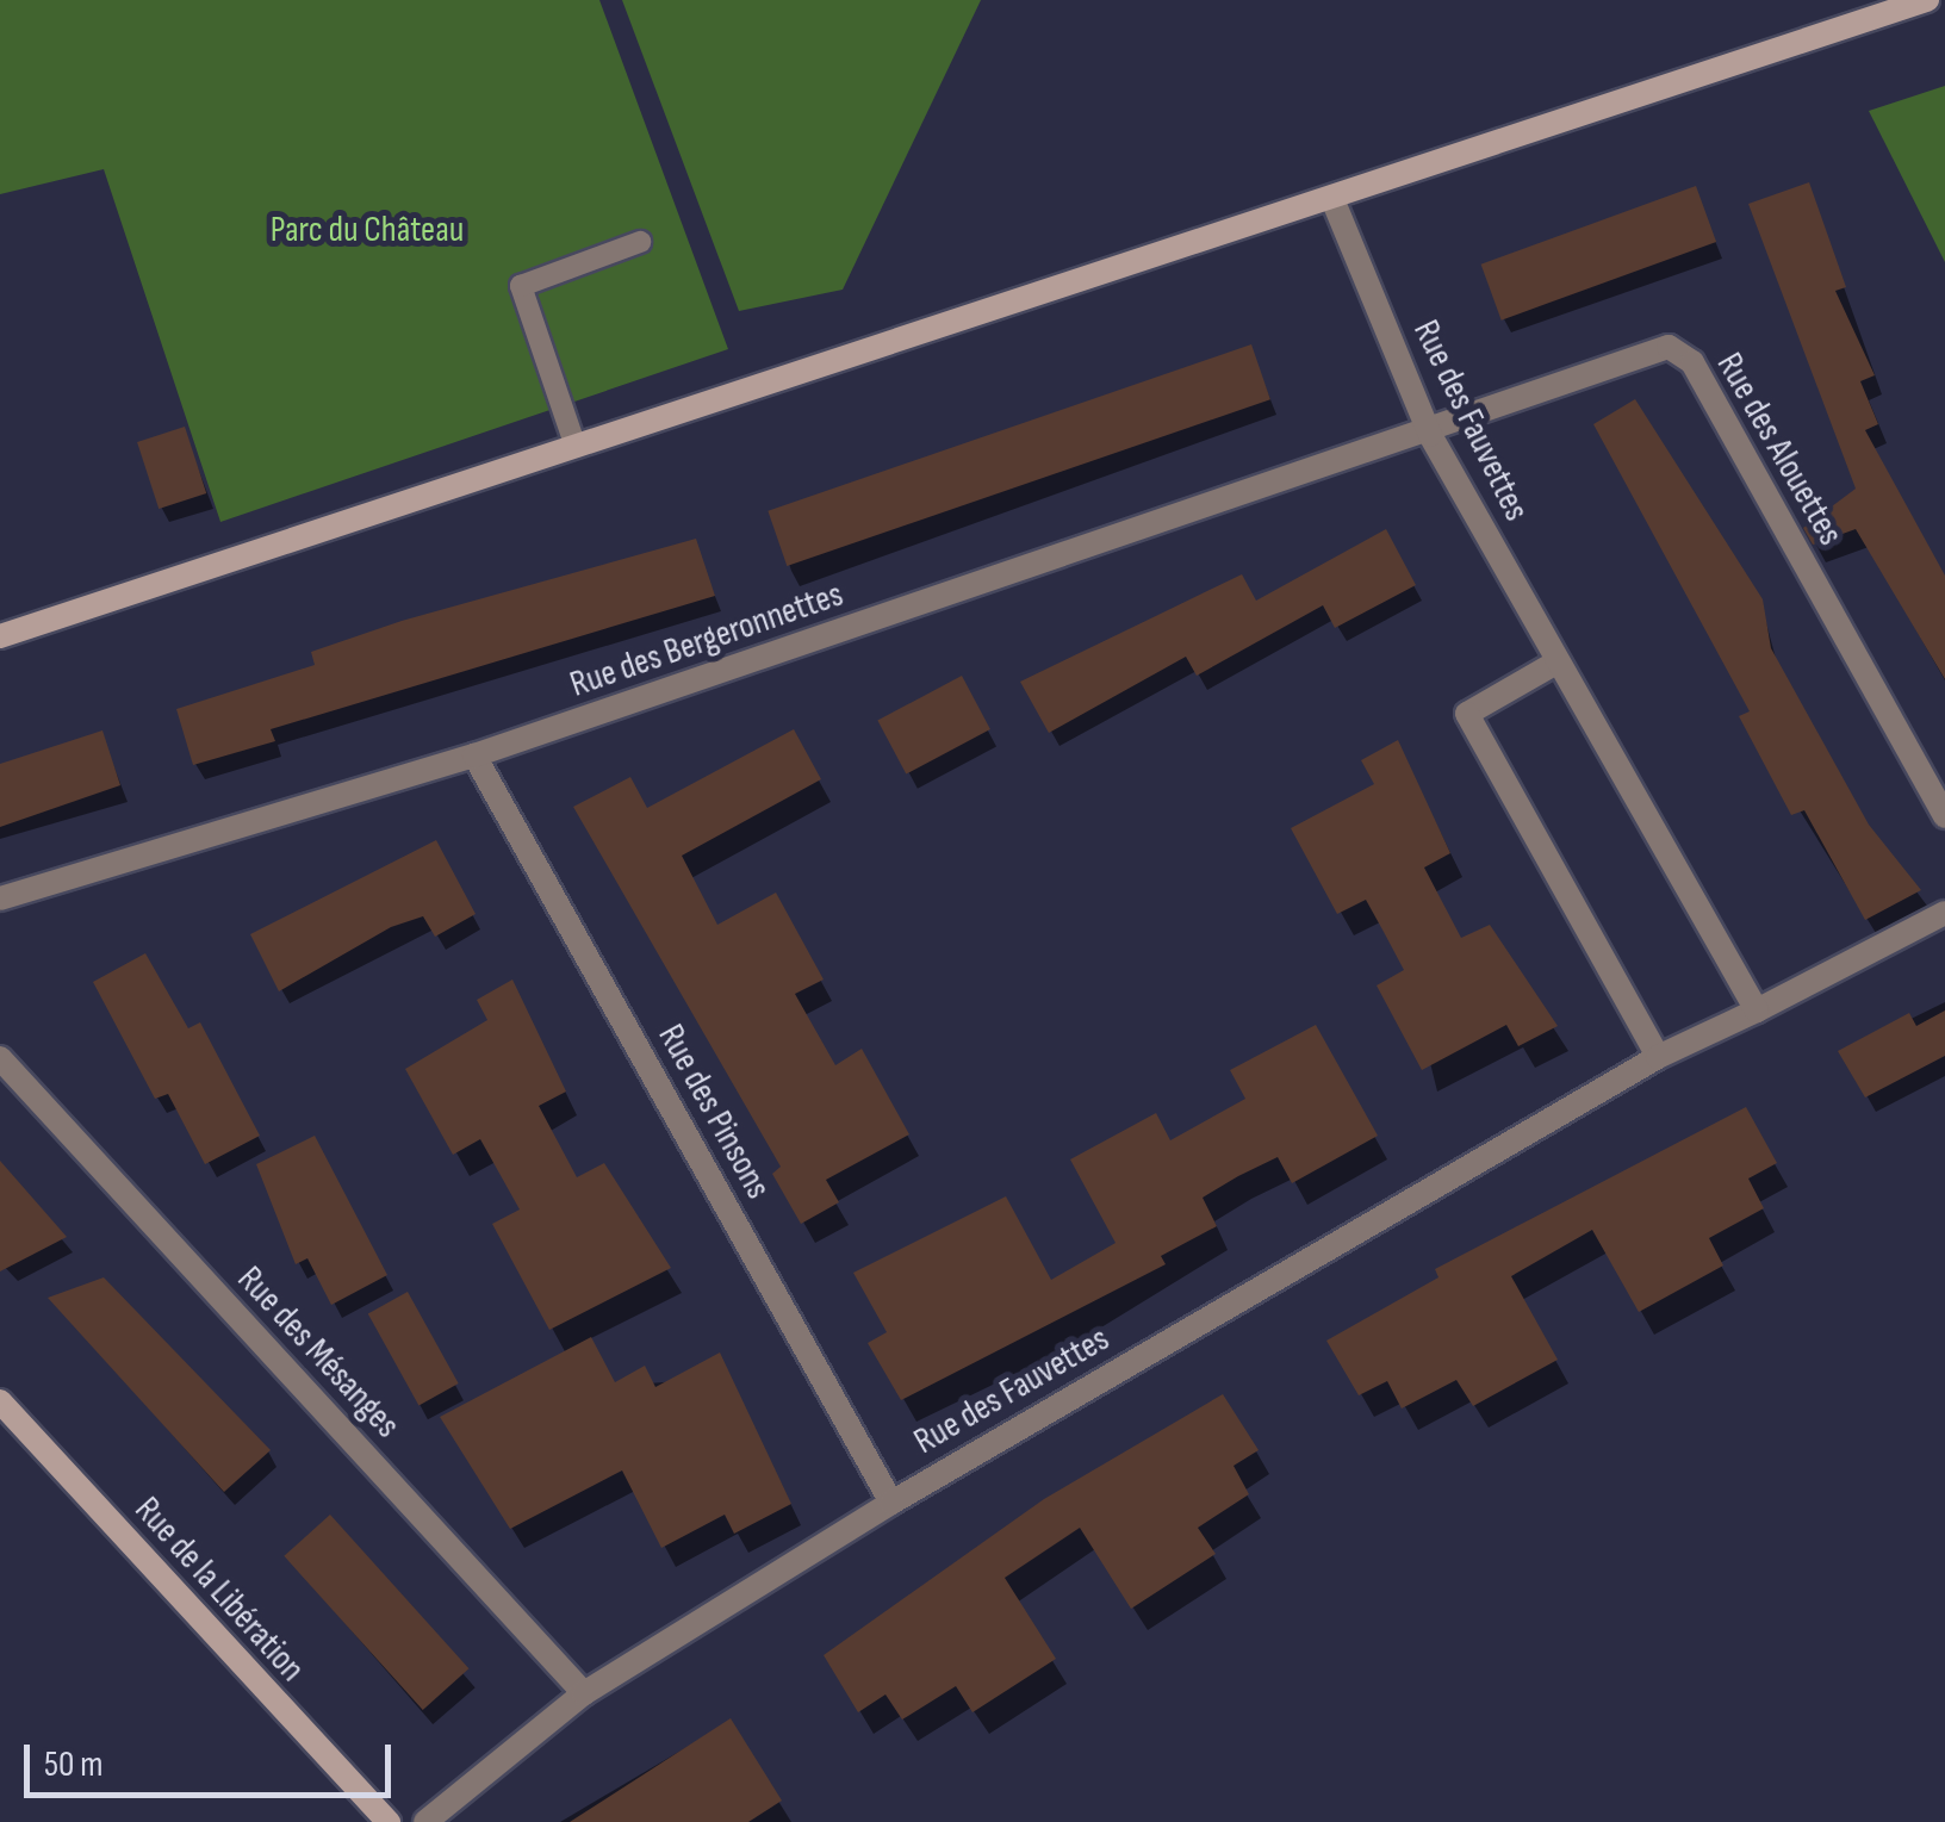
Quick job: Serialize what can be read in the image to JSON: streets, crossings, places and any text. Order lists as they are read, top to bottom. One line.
{"streets":{"street":["Rue des Fauvettes","Rue des Alouettes","Rue des Bergeronnettes","Rue des Pinsons","Rue des Mésanges","Rue de la Libération"]},"crossings":[["Rue des Fauvettes","Rue des Alouettes"],["Rue des Fauvettes","Rue des Bergeronnettes"],["Rue des Fauvettes","Rue des Pinsons"],["Rue des Fauvettes","Rue des Mésanges"],["Rue des Alouettes","Rue des Bergeronnettes"],["Rue des Bergeronnettes","Rue des Pinsons"]],"parks":["Parc du Château"],"scale_bar":"50 m"}
